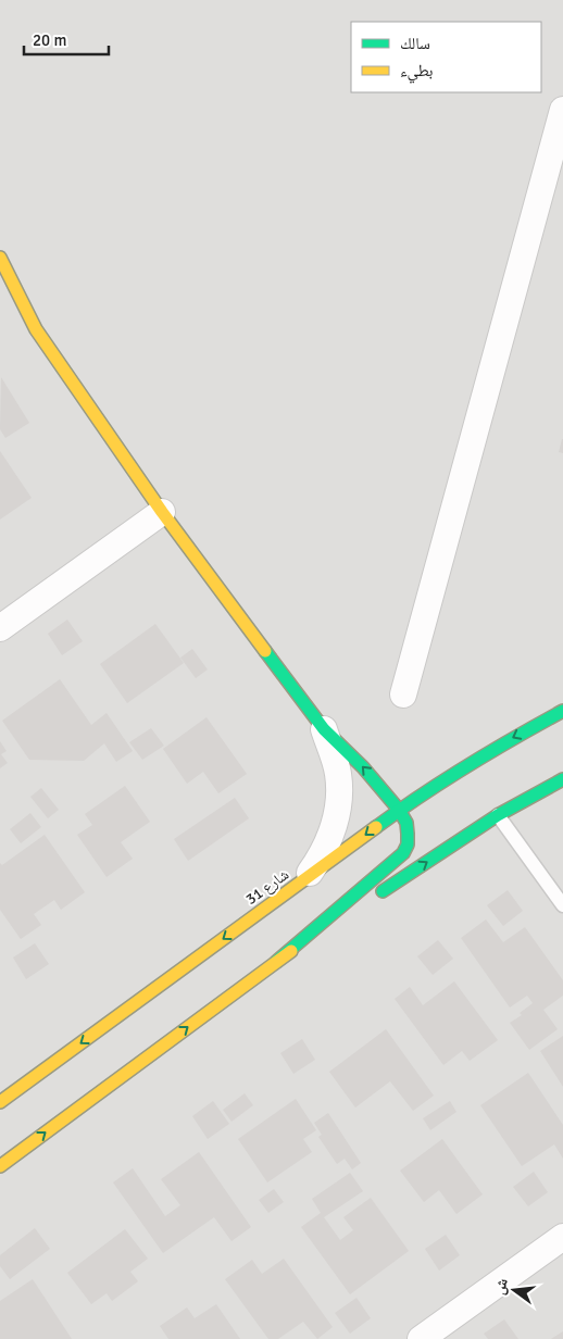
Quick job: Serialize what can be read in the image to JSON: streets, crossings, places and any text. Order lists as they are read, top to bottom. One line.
{"streets":{"street":["شارع 31"]},"legend":["سالك","بطيء"],"scale_bar":"20 m","north":"left"}
